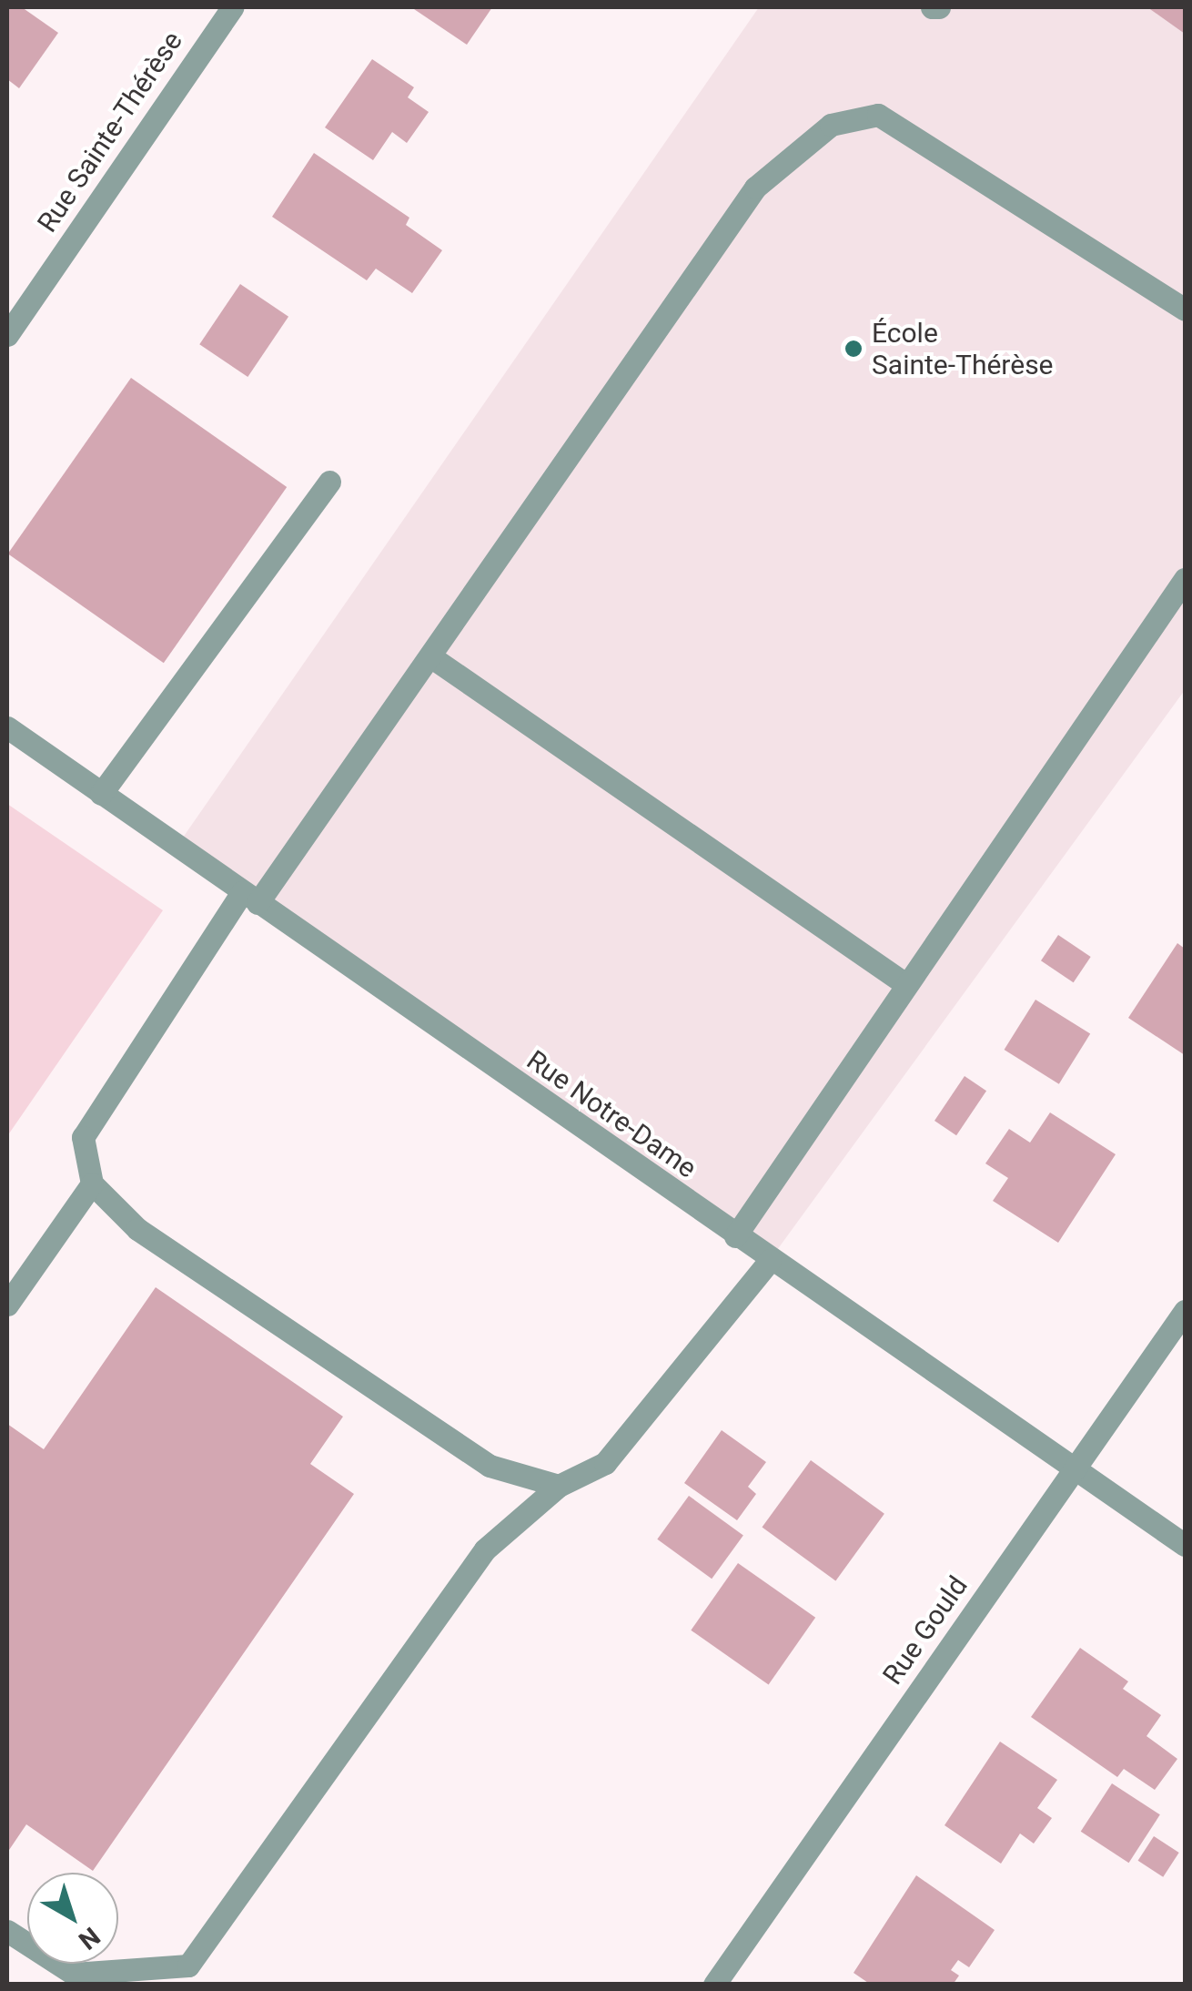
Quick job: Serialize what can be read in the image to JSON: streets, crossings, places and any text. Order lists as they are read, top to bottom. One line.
{"streets":{"street":["Rue Sainte-Thérèse","Rue Notre-Dame","Rue Gould"]},"crossings":[["Rue Notre-Dame","Rue Gould"]],"places":["École Sainte-Thérèse"],"north":"bottom right"}
